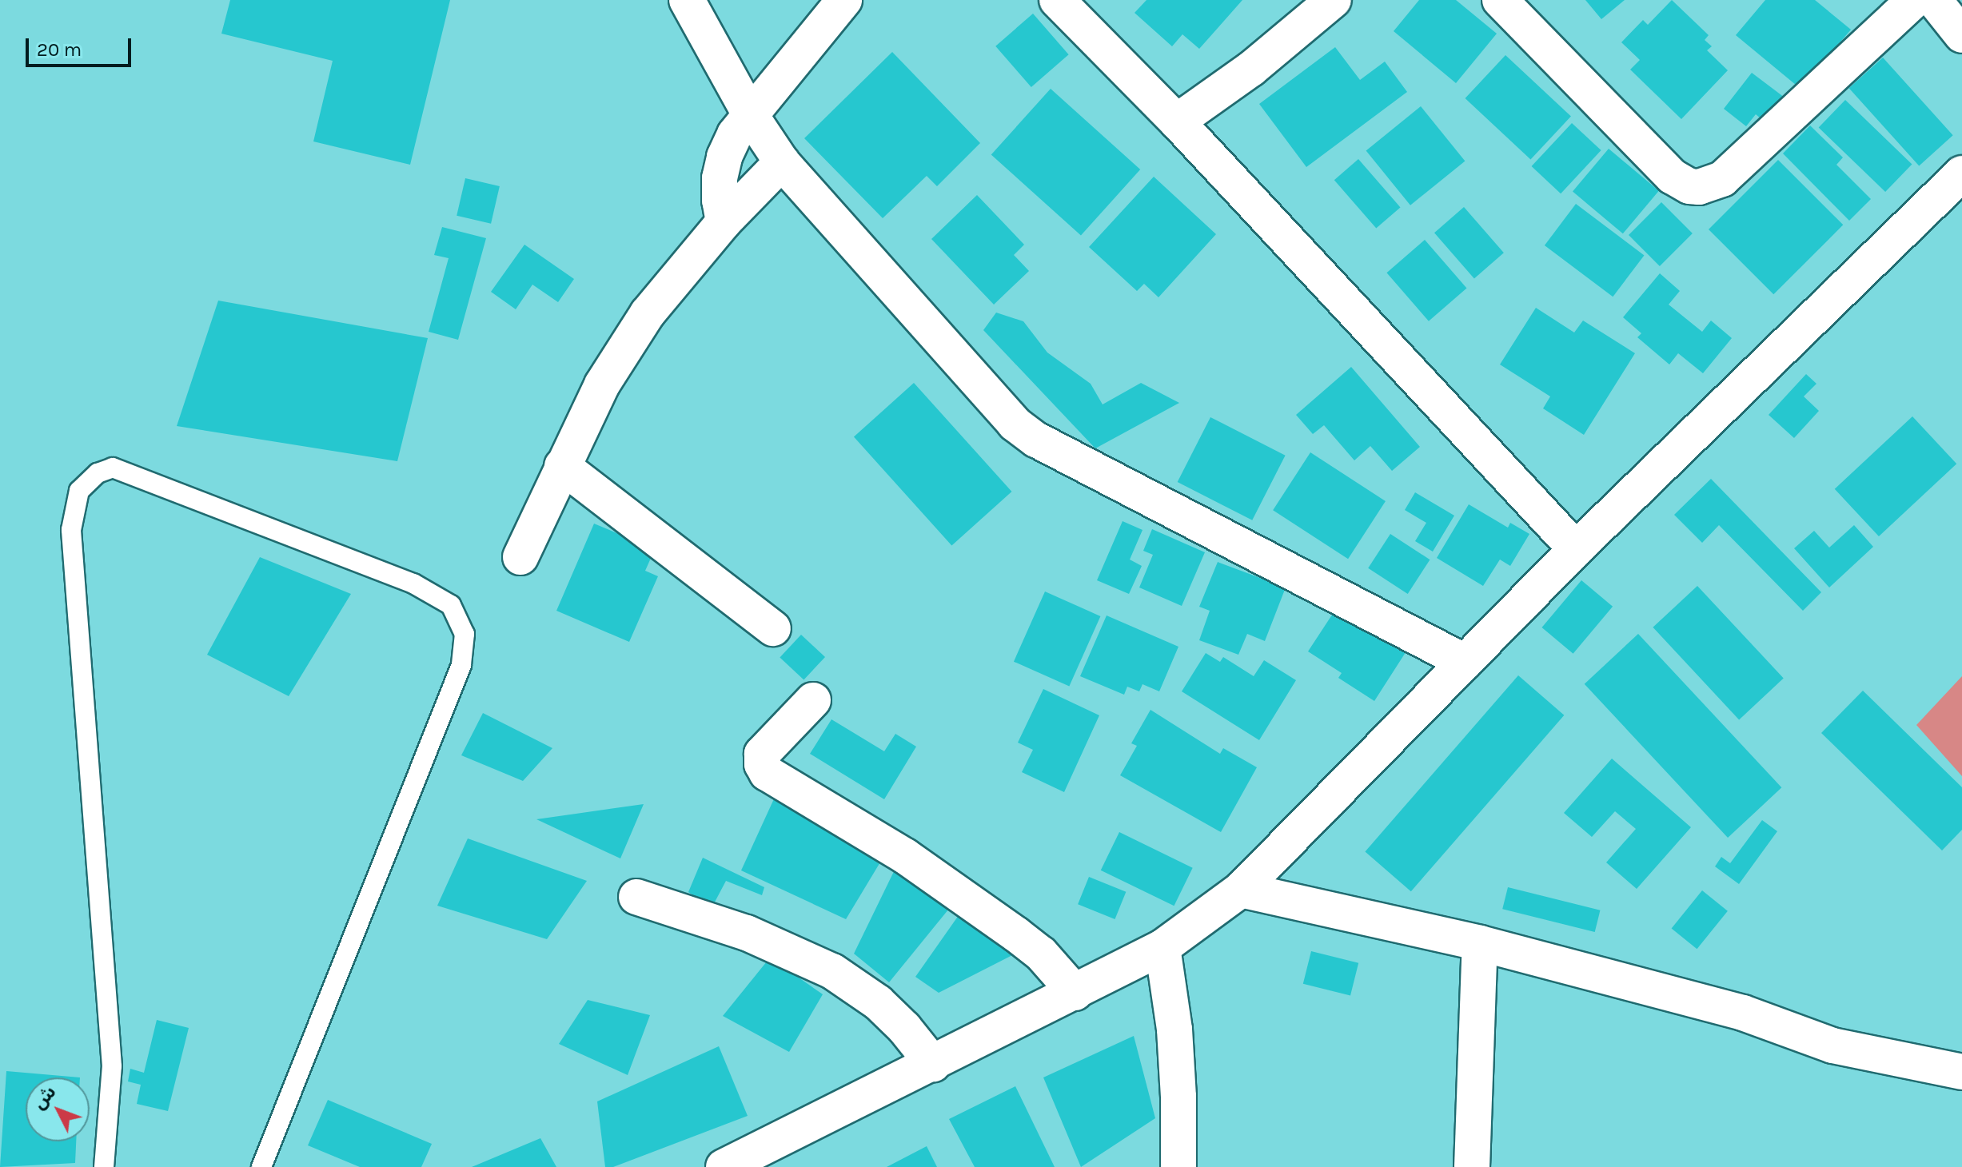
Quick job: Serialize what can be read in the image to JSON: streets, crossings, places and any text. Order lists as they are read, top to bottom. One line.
{"scale_bar":"20 m","north":"top left"}
